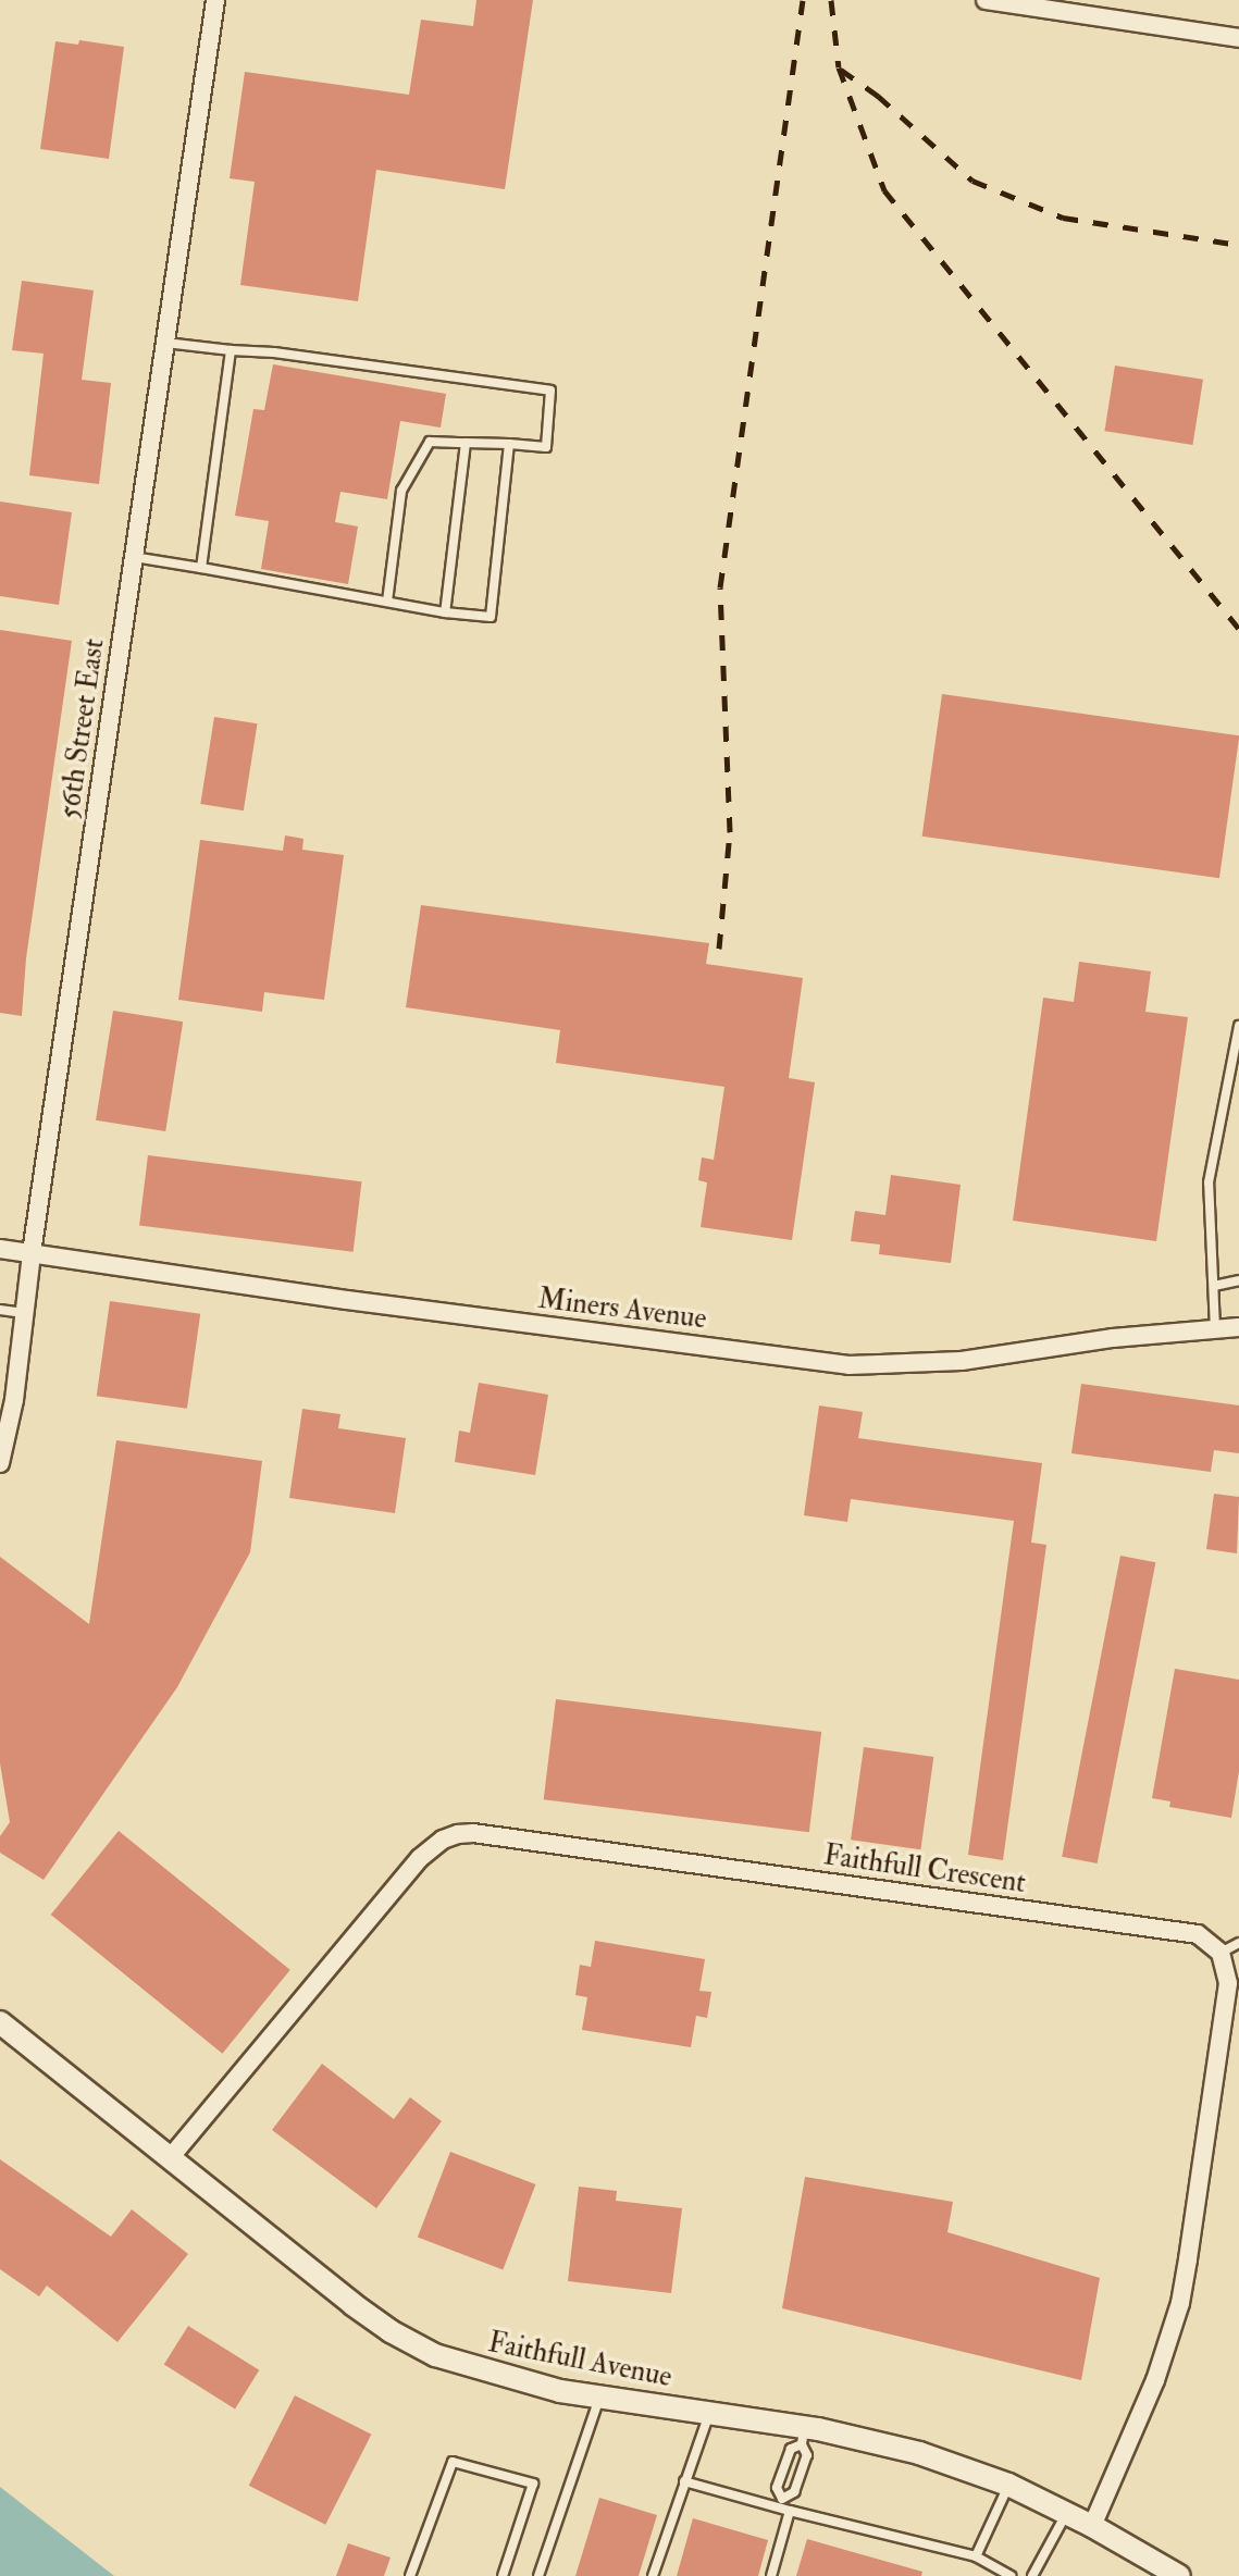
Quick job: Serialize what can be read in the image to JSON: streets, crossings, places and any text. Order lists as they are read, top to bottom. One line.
{"streets":{"street":["56th Street East","Miners Avenue","Faithfull Crescent","Faithfull Avenue"]},"crossings":[["56th Street East","Miners Avenue"],["Faithfull Crescent","Faithfull Avenue"]]}
